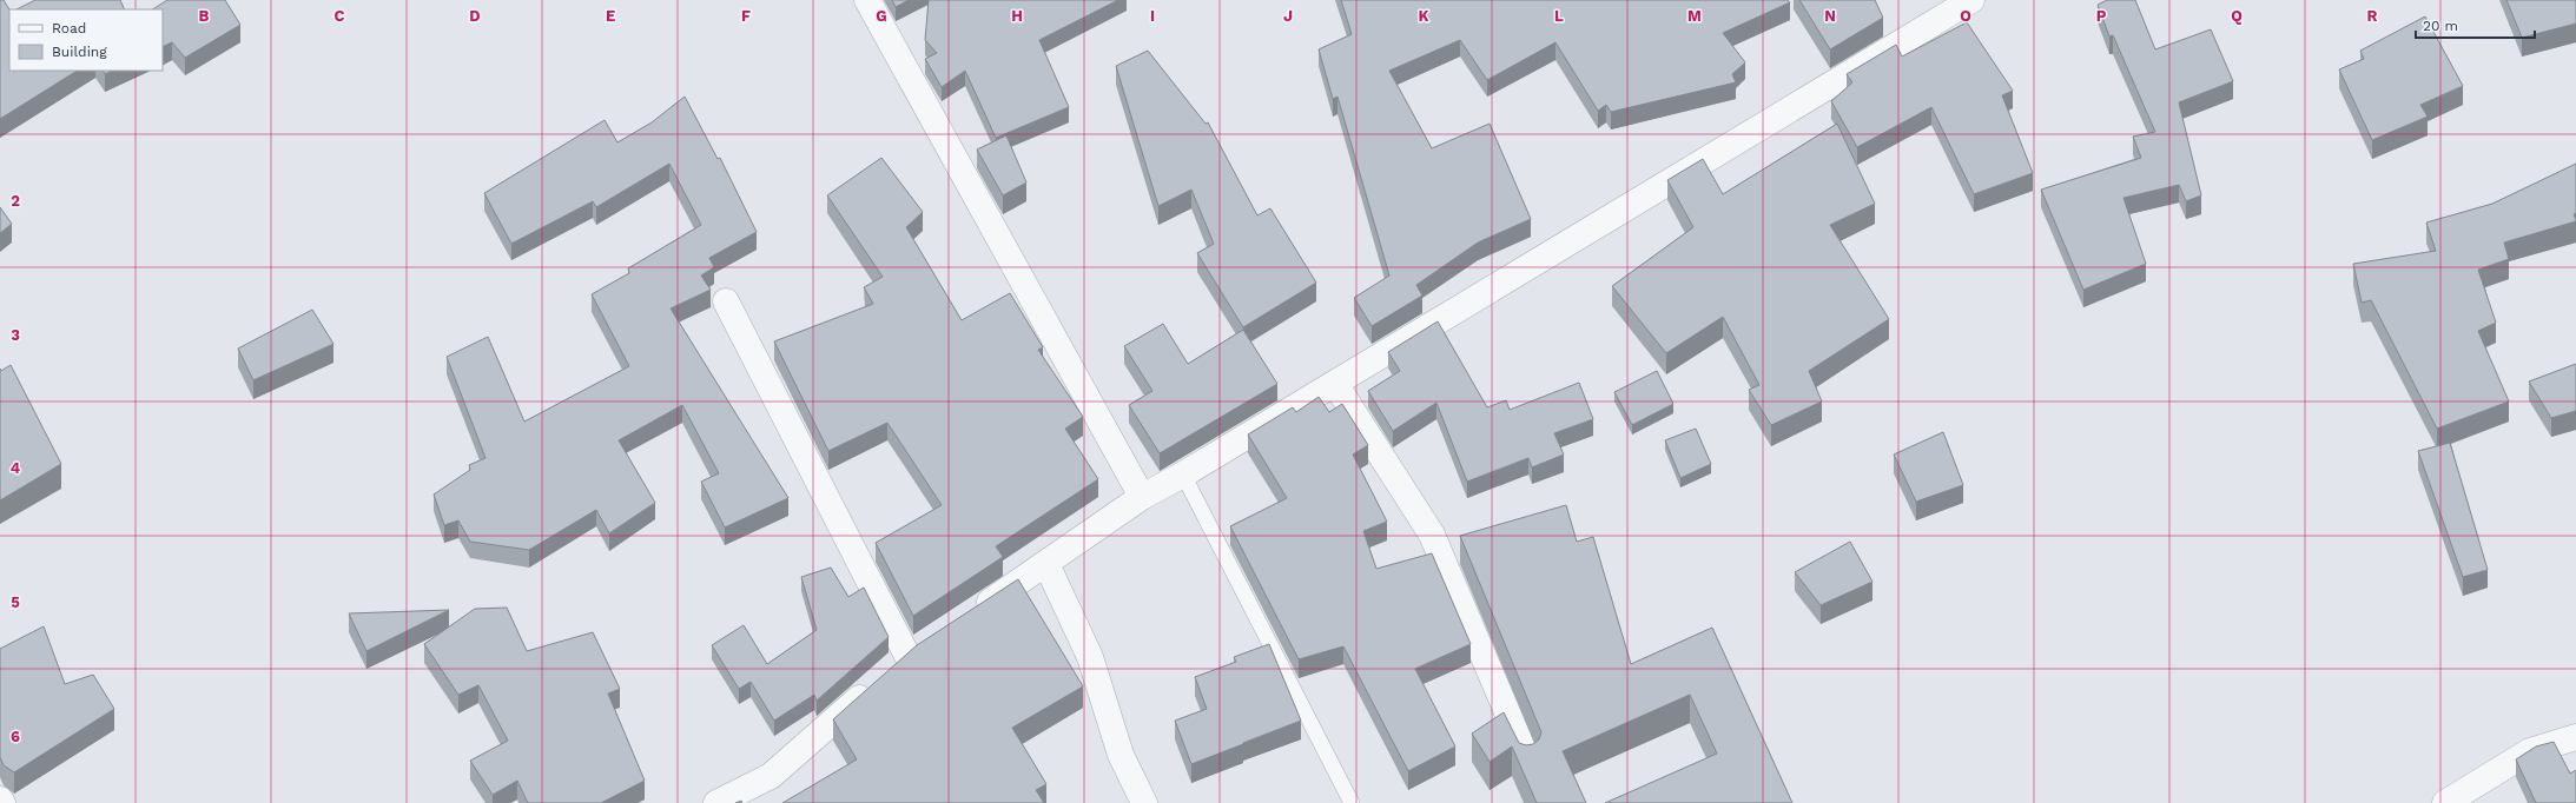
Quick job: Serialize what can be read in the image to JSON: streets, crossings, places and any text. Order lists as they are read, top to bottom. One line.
{"legend":["Road","Building"],"scale_bar":"20 m","grid":{"columns":["B","C","D","E","F","G","H","I","J","K","L","M","N","O","P","Q","R"],"rows":["2","3","4","5","6"]}}
